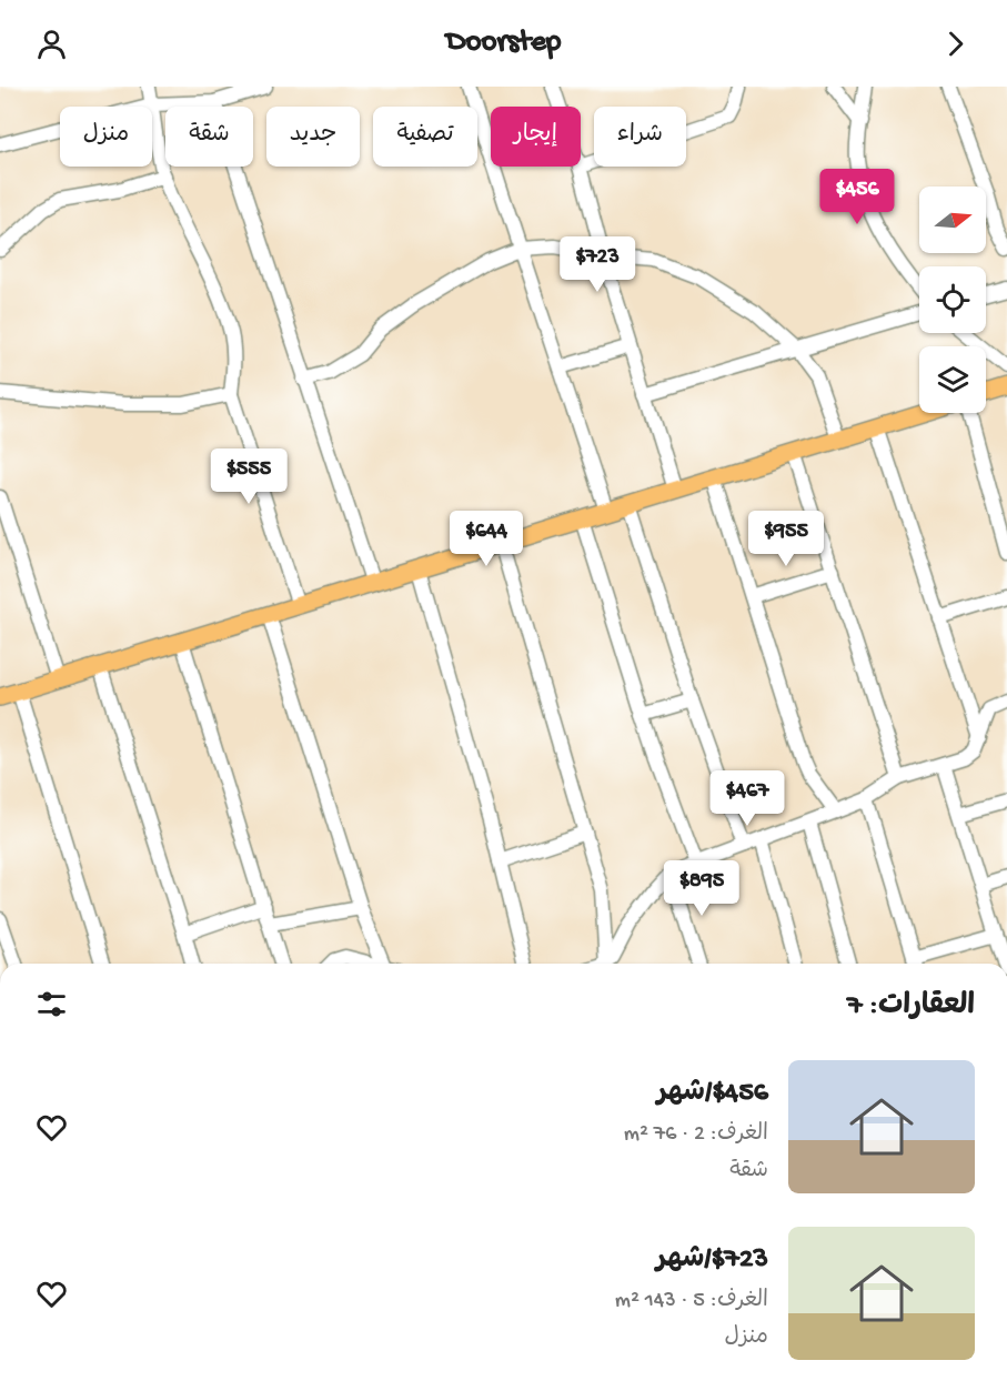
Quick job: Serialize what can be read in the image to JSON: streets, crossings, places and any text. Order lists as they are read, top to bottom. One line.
{"north":"right","page":{"header":"Doorstep","chip":["شراء","إيجار","تصفية","جديد","شقة","منزل"],"price":["$456","$723","$555","$644","$955","$467","$895"],"heading":"العقارات: 7","list":[{"name":"$456/شهر","note":"الغرف: 2 · 76 m² · شقة"},{"name":"$723/شهر","note":"الغرف: 5 · 143 m² · منزل"}]}}
